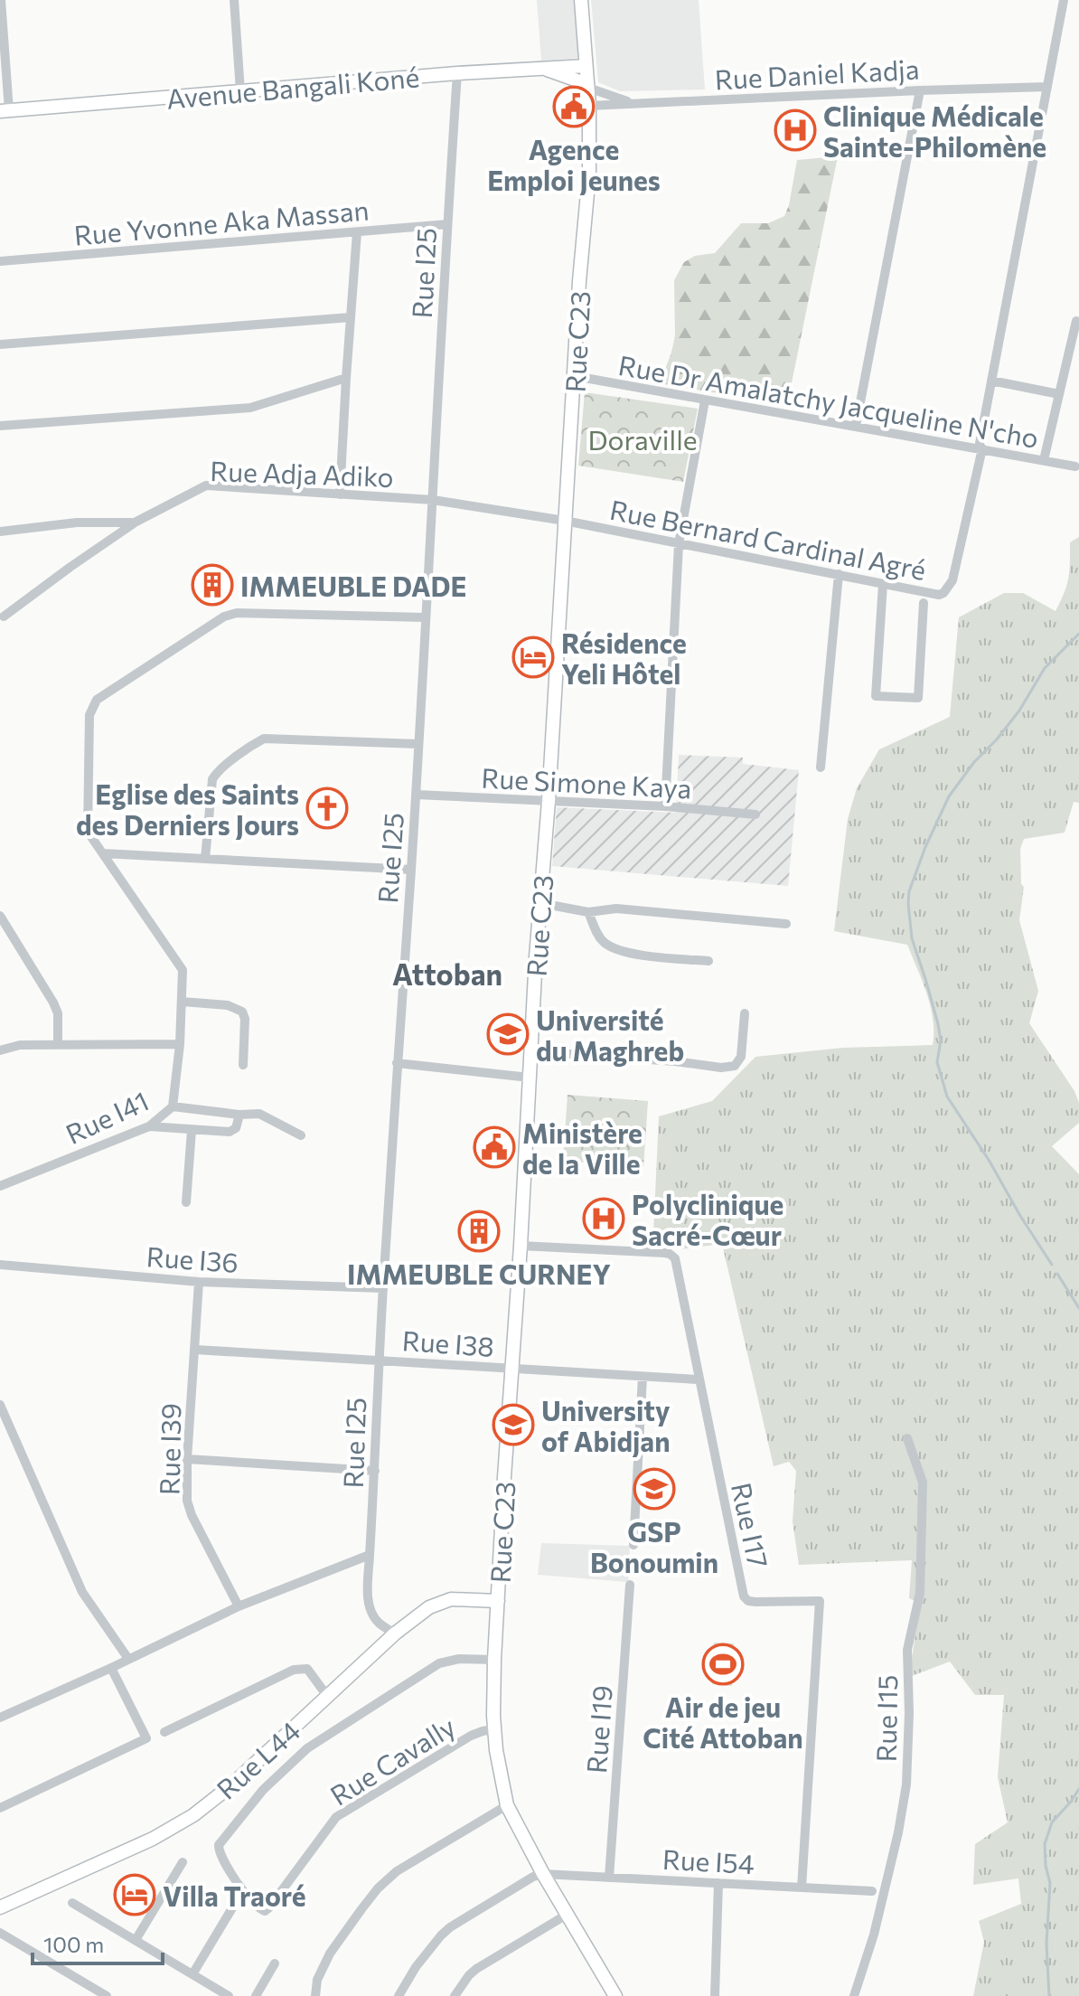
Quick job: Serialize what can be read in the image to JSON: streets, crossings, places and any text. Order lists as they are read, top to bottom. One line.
{"streets":{"street":["Rue Daniel Kadja","Avenue Bangali Koné","Rue Yvonne Aka Massan","Rue I25","Rue C23","Rue Dr Amalatchy Jacqueline N'cho","Rue Adja Adiko","Rue Bernard Cardinal Agré","Rue Simone Kaya","Rue I41","Rue I36","Rue I38","Rue I39","Rue I17","Rue I15","Rue I19","Rue L44","Rue Cavally","Rue I54"]},"crossings":[["Rue Daniel Kadja","Rue C23"],["Rue Daniel Kadja","Rue Bernard Cardinal Agré"],["Avenue Bangali Koné","Rue I25"],["Avenue Bangali Koné","Rue C23"],["Rue Yvonne Aka Massan","Rue I25"],["Rue I25","Rue Adja Adiko"],["Rue I25","Rue Simone Kaya"],["Rue I25","Rue I41"],["Rue I25","Rue I36"],["Rue I25","Rue I38"],["Rue I25","Rue L44"],["Rue C23","Rue Dr Amalatchy Jacqueline N'cho"],["Rue C23","Rue Adja Adiko"],["Rue C23","Rue Bernard Cardinal Agré"],["Rue C23","Rue Simone Kaya"],["Rue C23","Rue I38"],["Rue C23","Rue I17"],["Rue C23","Rue L44"],["Rue C23","Rue Cavally"],["Rue C23","Rue I54"],["Rue Dr Amalatchy Jacqueline N'cho","Rue Bernard Cardinal Agré"],["Rue Adja Adiko","Rue Bernard Cardinal Agré"],["Rue I36","Rue I39"],["Rue I38","Rue I39"],["Rue I38","Rue I17"],["Rue I17","Rue I54"],["Rue I19","Rue I54"]],"districts":["Attoban"],"parks":["Doraville"],"places":{"public building":["Agence Emploi Jeunes","Ministère de la Ville"],"hospital":["Clinique Médicale Sainte-Philomène","Polyclinique Sacré-Cœur"],"building":["IMMEUBLE DADE","IMMEUBLE CURNEY"],"hotel":["Résidence Yeli Hôtel","Villa Traoré"],"church":["Eglise des Saints des Derniers Jours"],"school or university":["Université du Maghreb","University of Abidjan","GSP Bonoumin"],"sports":["Air de jeu Cité Attoban"]},"scale_bar":"100 m"}
